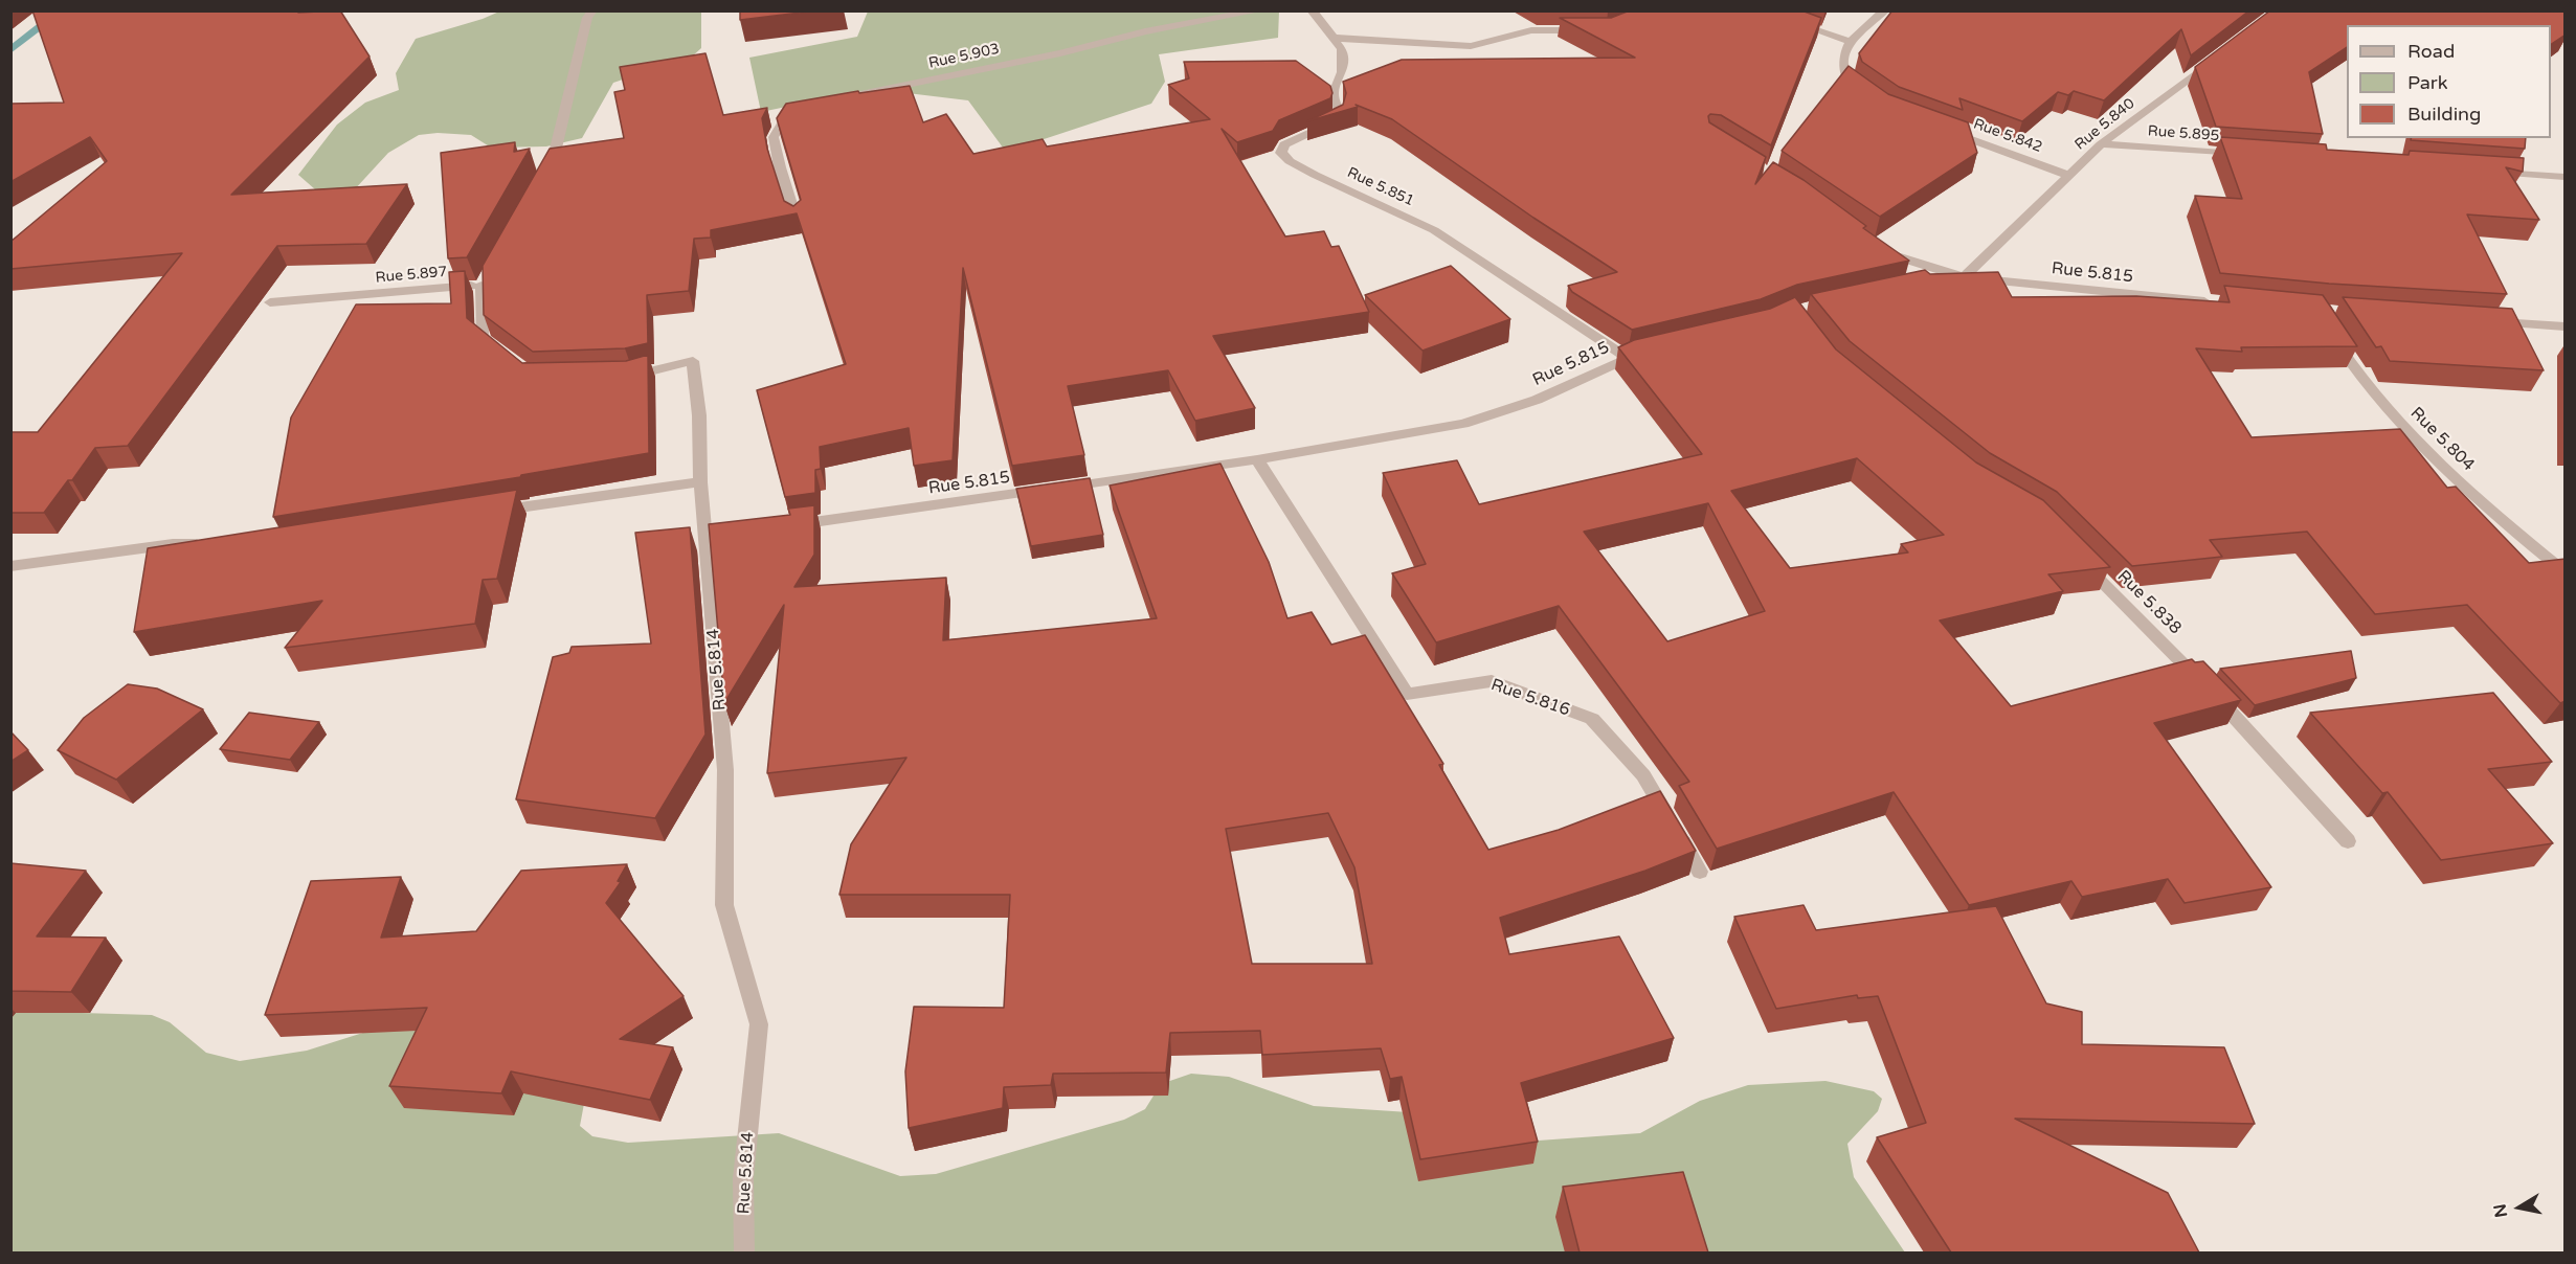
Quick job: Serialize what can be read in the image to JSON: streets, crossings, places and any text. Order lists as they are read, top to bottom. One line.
{"streets":{"street":["Rue 5.903","Rue 5.840","Rue 5.895","Rue 5.842","Rue 5.851","Rue 5.815","Rue 5.897","Rue 5.804","Rue 5.838","Rue 5.814","Rue 5.816"]},"crossings":[["Rue 5.840","Rue 5.895"],["Rue 5.840","Rue 5.842"],["Rue 5.840","Rue 5.815"],["Rue 5.851","Rue 5.815"],["Rue 5.815","Rue 5.816"]],"legend":["Road","Park","Building"],"north":"left"}
